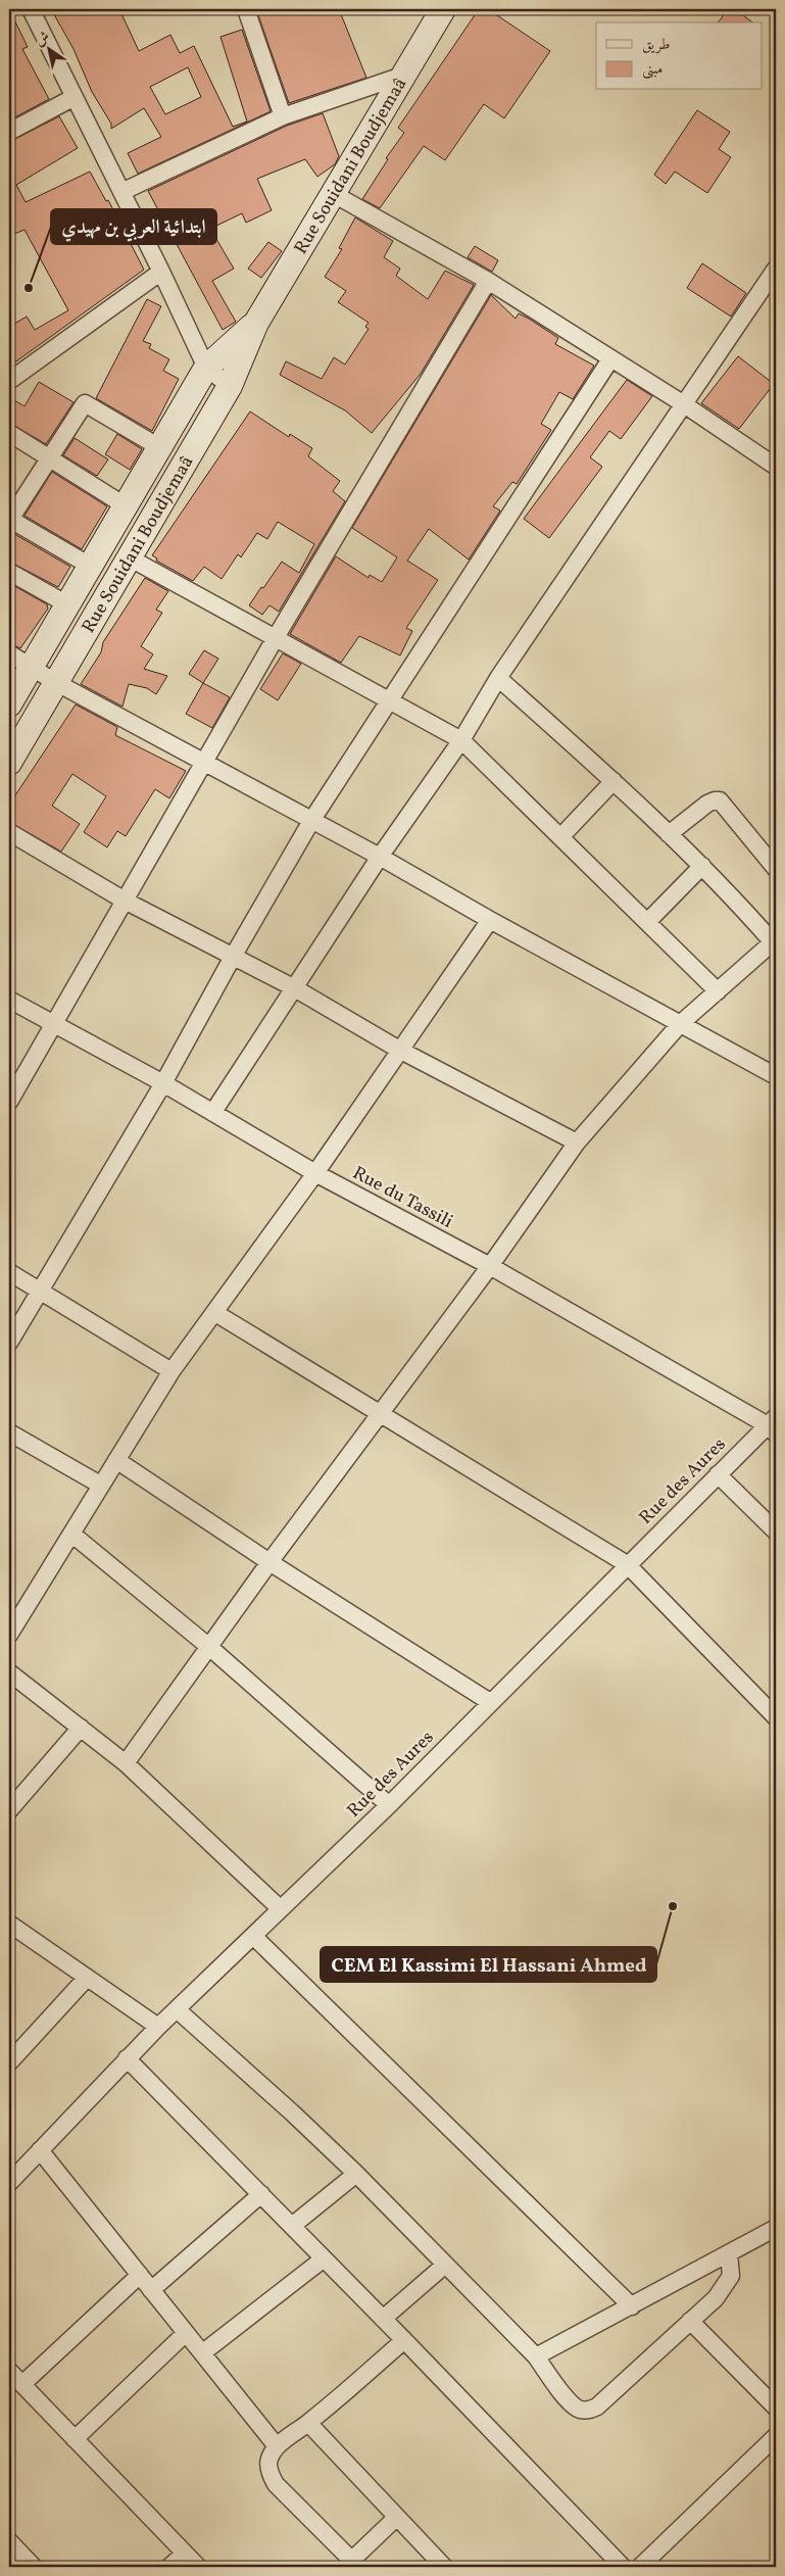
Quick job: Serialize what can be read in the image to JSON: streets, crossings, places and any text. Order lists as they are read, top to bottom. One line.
{"streets":{"main road":["Rue Souidani Boudjemaâ"],"street":["Rue du Tassili","Rue des Aures"]},"crossings":[["Rue du Tassili","Rue des Aures"]],"places":["ابتدائية العربي بن مهيدي","CEM El Kassimi El Hassani Ahmed"],"legend":["طريق","مبنى"],"north":"top left"}
